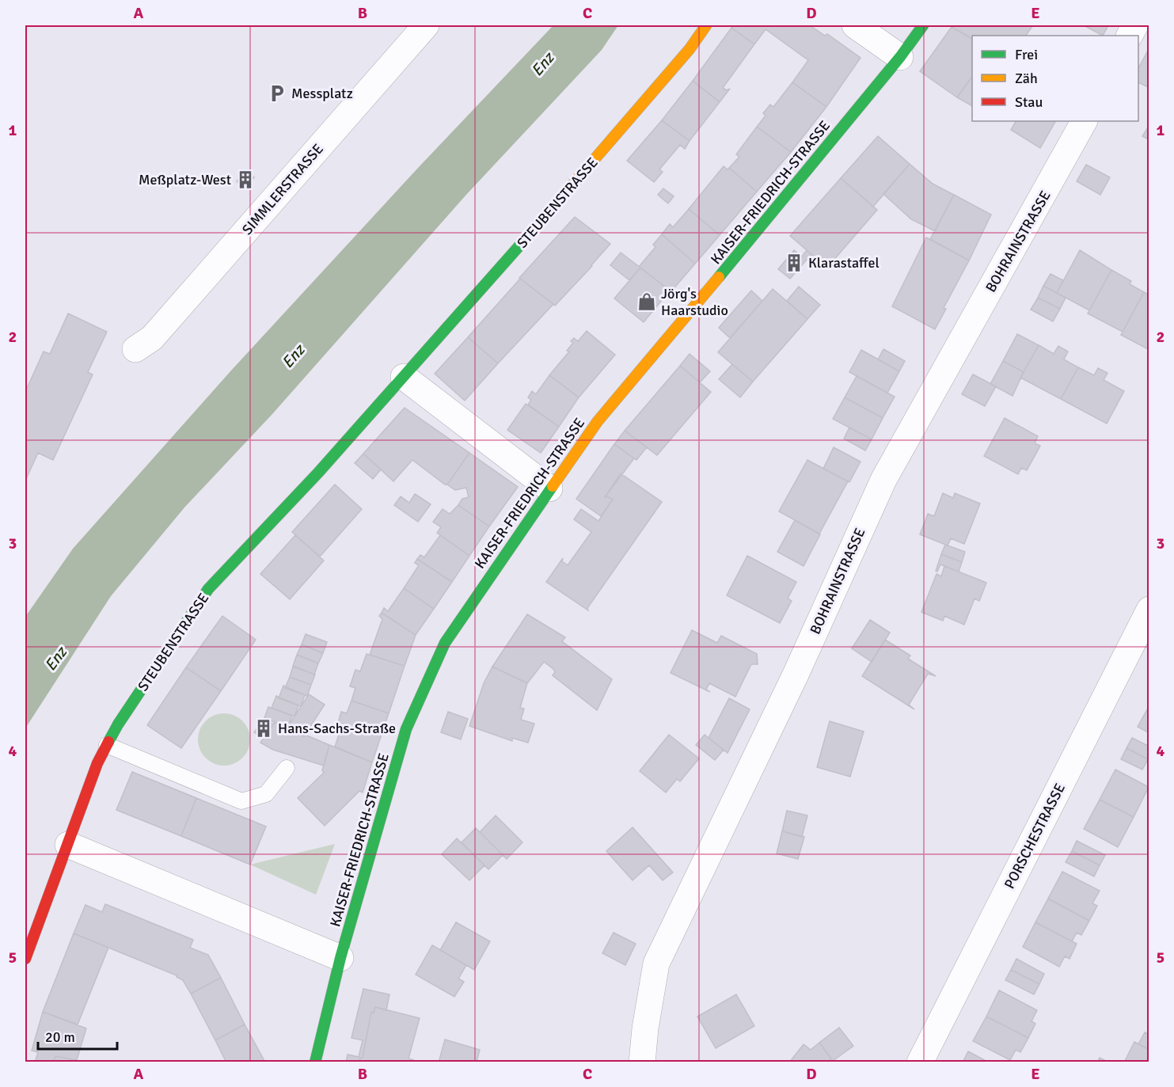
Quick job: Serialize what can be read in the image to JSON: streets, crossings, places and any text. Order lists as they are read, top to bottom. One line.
{"streets":{"street":["SIMMLERSTRASSE","KAISER-FRIEDRICH-STRASSE","STEUBENSTRASSE","BOHRAINSTRASSE","PORSCHESTRASSE"]},"water":["Enz"],"places":{"parking":["Messplatz"],"building":["Meßplatz-West","Klarastaffel","Hans-Sachs-Straße"],"shop":["Jörg's Haarstudio"]},"legend":["Frei","Zäh","Stau"],"scale_bar":"20 m","grid":{"columns":["A","B","C","D","E"],"rows":["1","2","3","4","5"]}}
